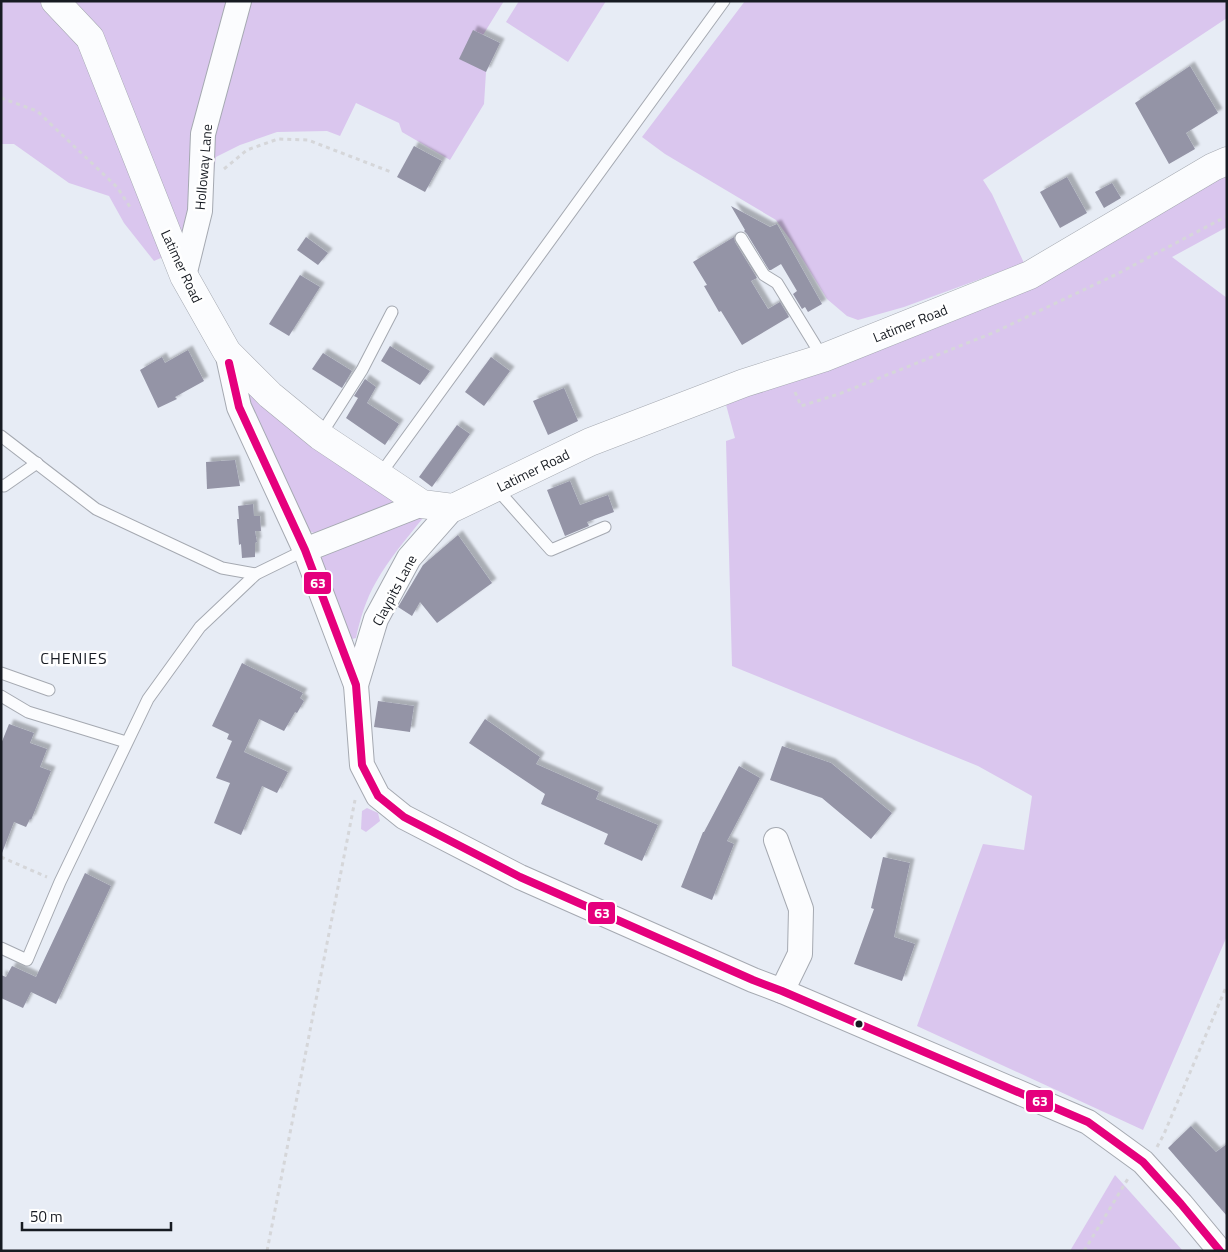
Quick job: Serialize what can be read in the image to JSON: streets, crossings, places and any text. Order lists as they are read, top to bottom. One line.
{"streets":{"street":["Holloway Lane","Latimer Road","Claypits Lane"]},"crossings":[["Holloway Lane","Latimer Road"],["Latimer Road","Claypits Lane"]],"districts":["CHENIES"],"lines":["transit line 63"],"scale_bar":"50 m"}
